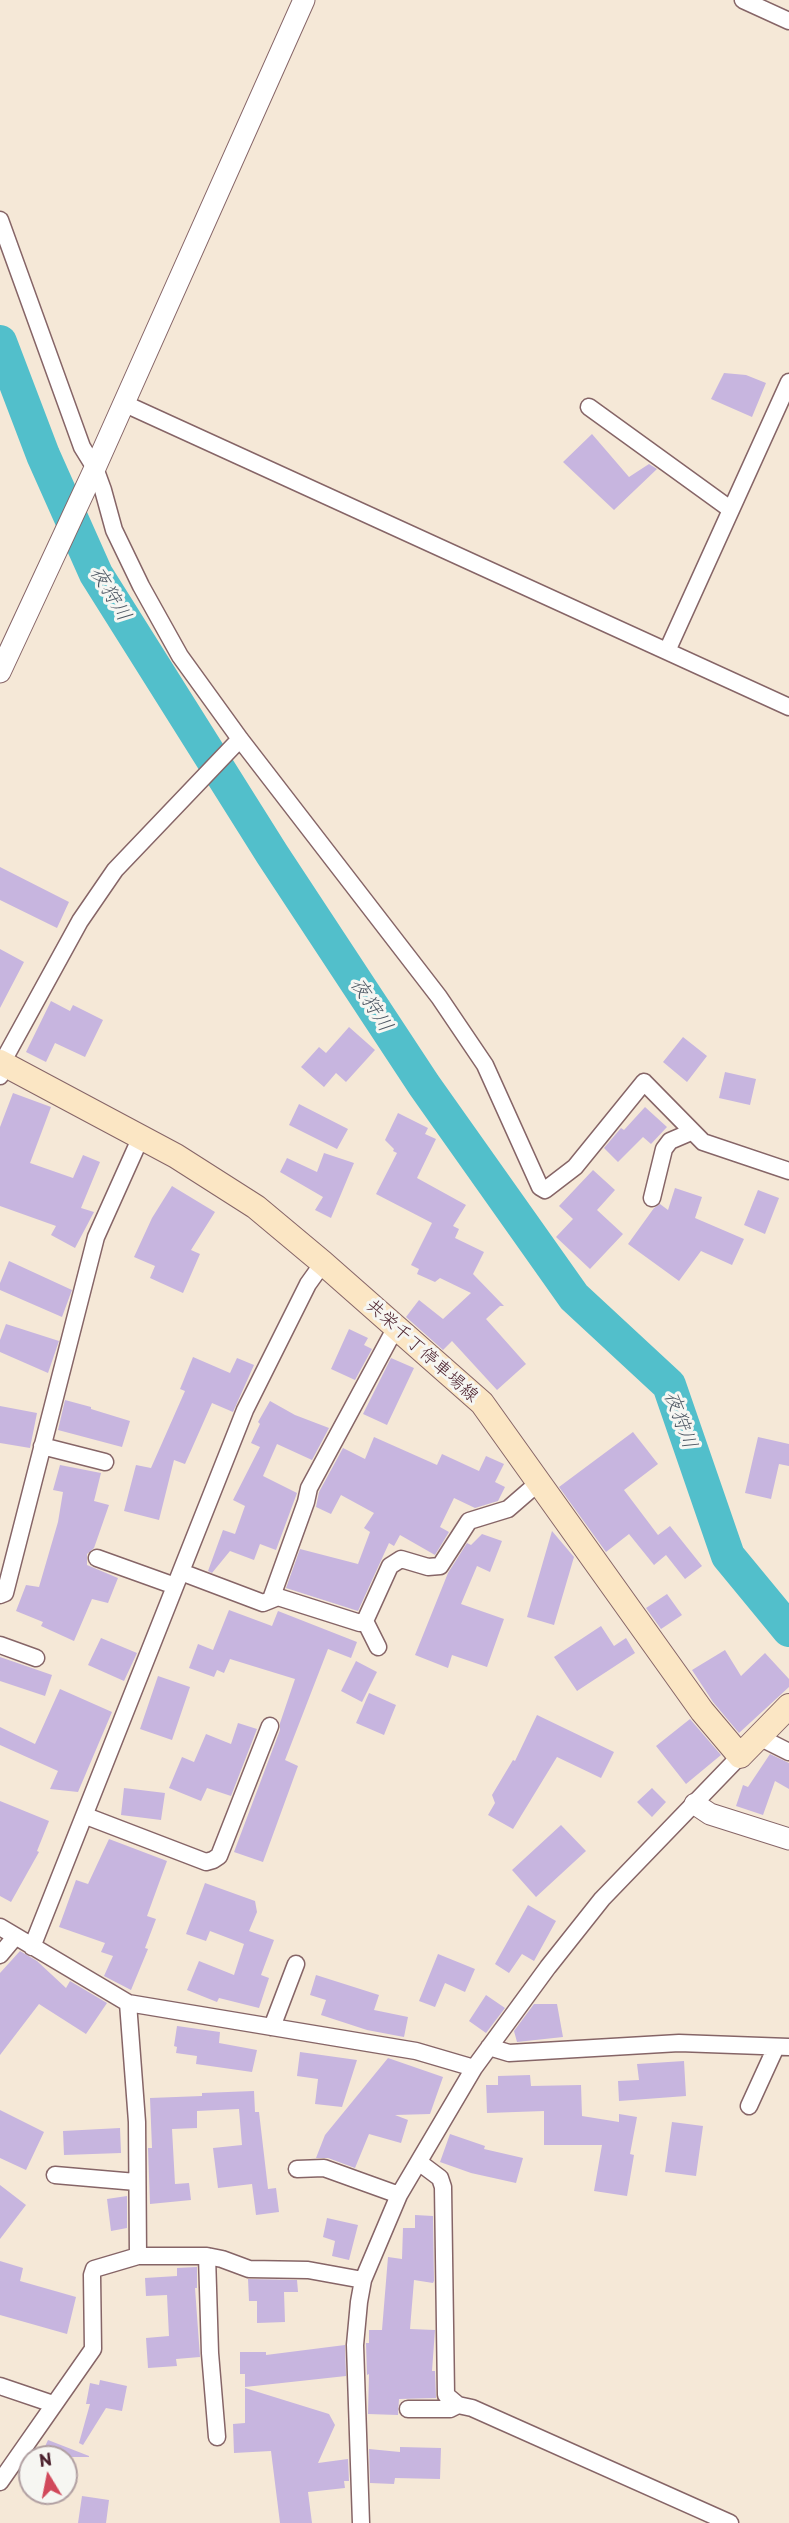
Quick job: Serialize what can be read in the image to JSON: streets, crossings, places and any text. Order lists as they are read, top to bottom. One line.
{"streets":{"main road":["共栄千丁停車場線"]},"water":["夜狩川"],"north":"top"}
